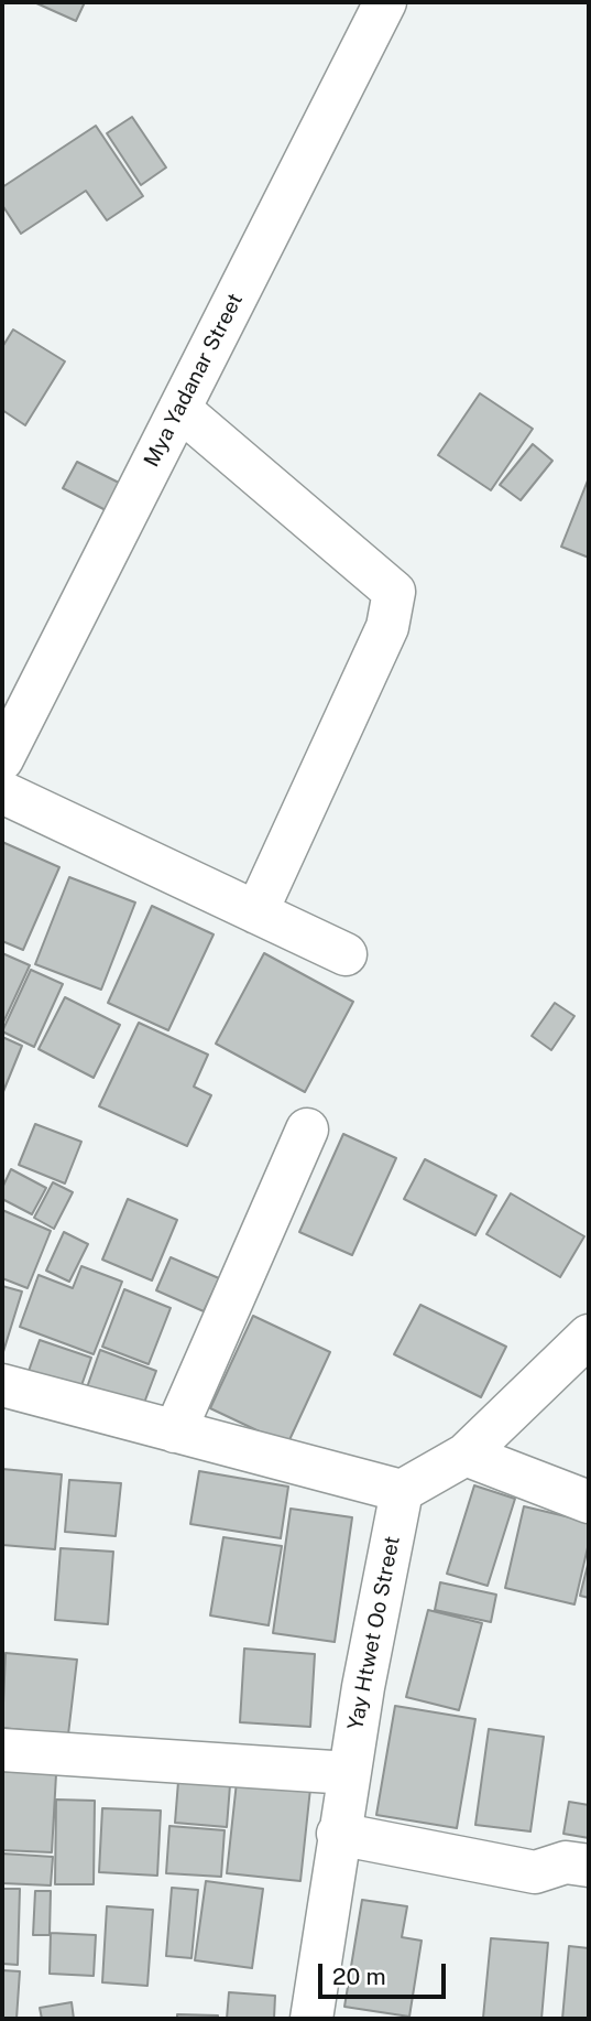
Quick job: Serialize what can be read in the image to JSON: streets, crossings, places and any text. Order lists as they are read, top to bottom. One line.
{"streets":{"street":["Mya Yadanar Street","Yay Htwet Oo Street"]},"scale_bar":"20 m"}
